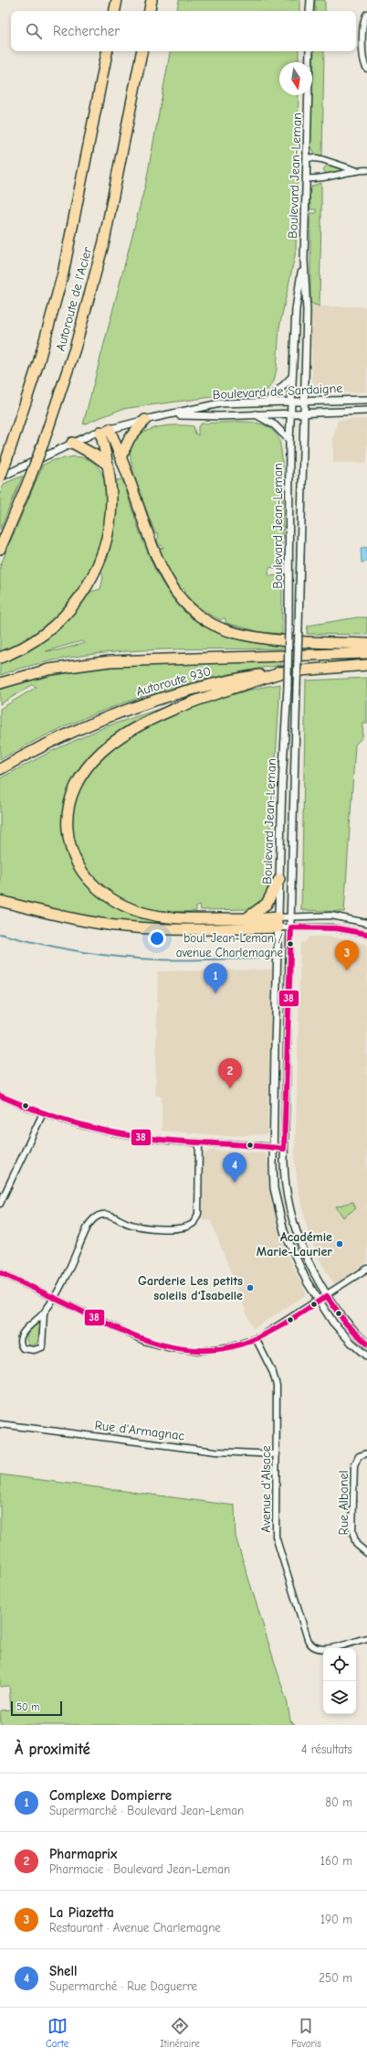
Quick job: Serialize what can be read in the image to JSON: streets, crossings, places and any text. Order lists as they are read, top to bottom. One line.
{"streets":{"highway":["Autoroute de l'Acier","Autoroute 930"],"street":["Boulevard Jean-Leman","Boulevard de Sardaigne","Rue d'Armagnac","Avenue d'Alsace","Rue Albanel"]},"crossings":[["Boulevard Jean-Leman","Boulevard de Sardaigne"],["Autoroute de l'Acier","Boulevard de Sardaigne"],["Rue d'Armagnac","Avenue d'Alsace"]],"places":["boul. Jean-Leman / avenue Charlemagne","Académie Marie-Laurier","Garderie Les petits soleils d'Isabelle"],"lines":["transit line 38"],"scale_bar":"50 m","north":"bottom","page":{"search":"Rechercher","pins":["3","1","2","4"],"scale":"50 m","heading":["À proximité","4 résultats"],"list":[{"mark":"1","name":"Complexe Dompierre","note":"Supermarché · Boulevard Jean-Leman","value":"80 m"},{"mark":"2","name":"Pharmaprix","note":"Pharmacie · Boulevard Jean-Leman","value":"160 m"},{"mark":"3","name":"La Piazetta","note":"Restaurant · Avenue Charlemagne","value":"190 m"},{"mark":"4","name":"Shell","note":"Supermarché · Rue Daguerre","value":"250 m"}],"nav":["Carte","Itinéraire","Favoris"]}}
